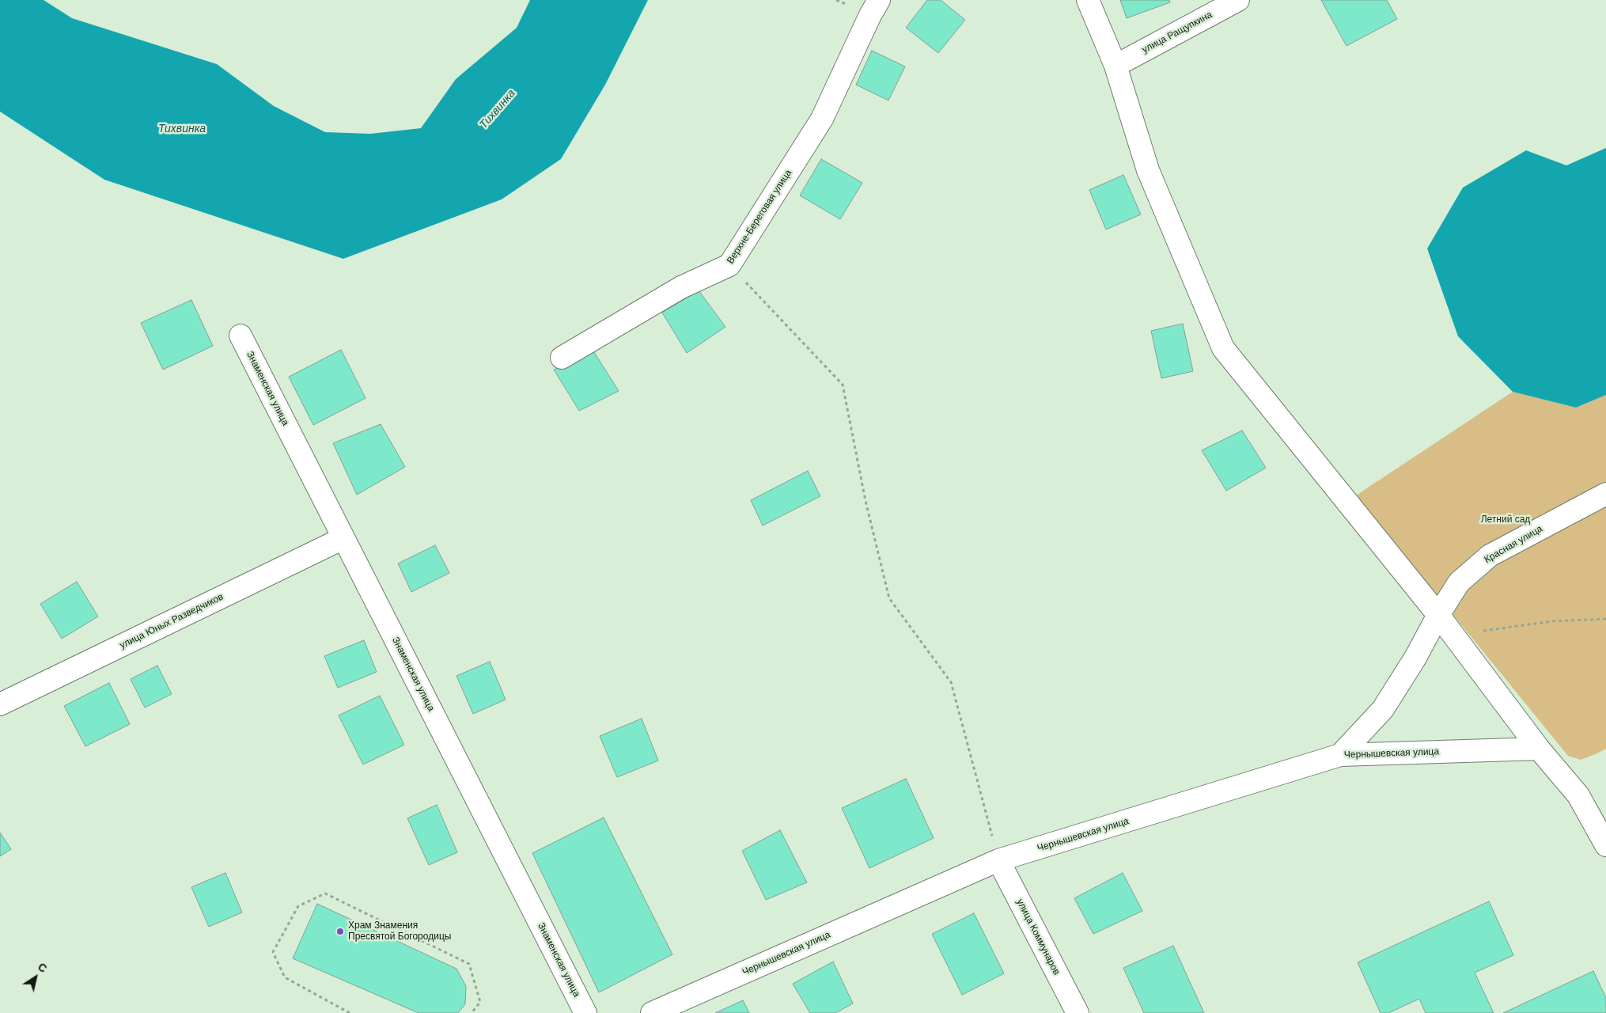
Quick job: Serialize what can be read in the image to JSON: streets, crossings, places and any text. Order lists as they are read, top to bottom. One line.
{"streets":{"street":["улица Ращупкина","Верхне-Береговая улица","Знаменская улица","Красная улица","улица Юных Разведчиков","Чернышевская улица","улица Коммунаров"]},"crossings":[["Знаменская улица","улица Юных Разведчиков"],["Красная улица","Чернышевская улица"],["Чернышевская улица","улица Коммунаров"]],"water":["Тихвинка"],"parks":["Летний сад"],"places":["Храм Знамения Пресвятой Богородицы"],"north":"top right"}
